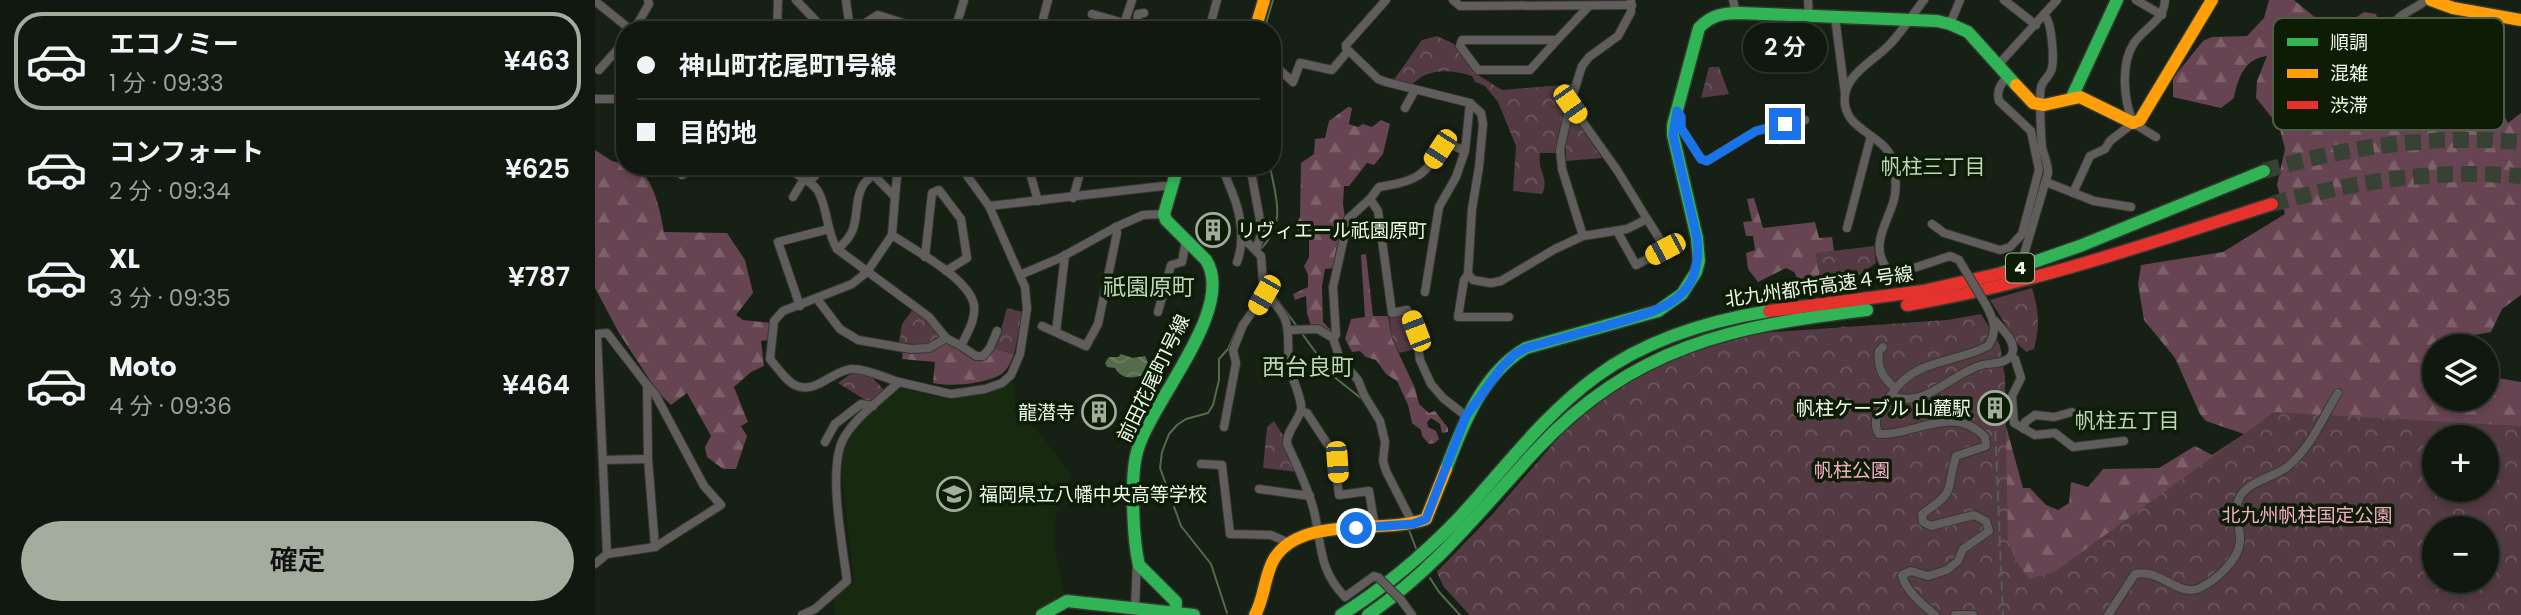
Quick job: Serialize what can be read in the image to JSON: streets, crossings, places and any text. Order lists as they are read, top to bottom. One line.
{"streets":{"main road":["4","北九州都市高速４号線","前田花尾町1号線"]},"districts":["帆柱三丁目","祇園原町","西台良町","帆柱五丁目"],"parks":["帆柱公園","北九州帆柱国定公園"],"places":{"building":["リヴィエール祇園原町","帆柱ケーブル 山麓駅","龍潜寺"],"school or university":["福岡県立八幡中央高等学校"]},"legend":["順調","混雑","渋滞"],"page":{"list":[{"name":"エコノミー","note":"1 分 · 09:33","value":"¥463"},{"name":"コンフォート","note":"2 分 · 09:34","value":"¥625"},{"name":"XL","note":"3 分 · 09:35","value":"¥787"},{"name":"Moto","note":"4 分 · 09:36","value":"¥464"}],"banner":["神山町花尾町1号線","目的地"],"bubble":"2 分","map_buttons":["+","−"],"buttons":"確定"}}
